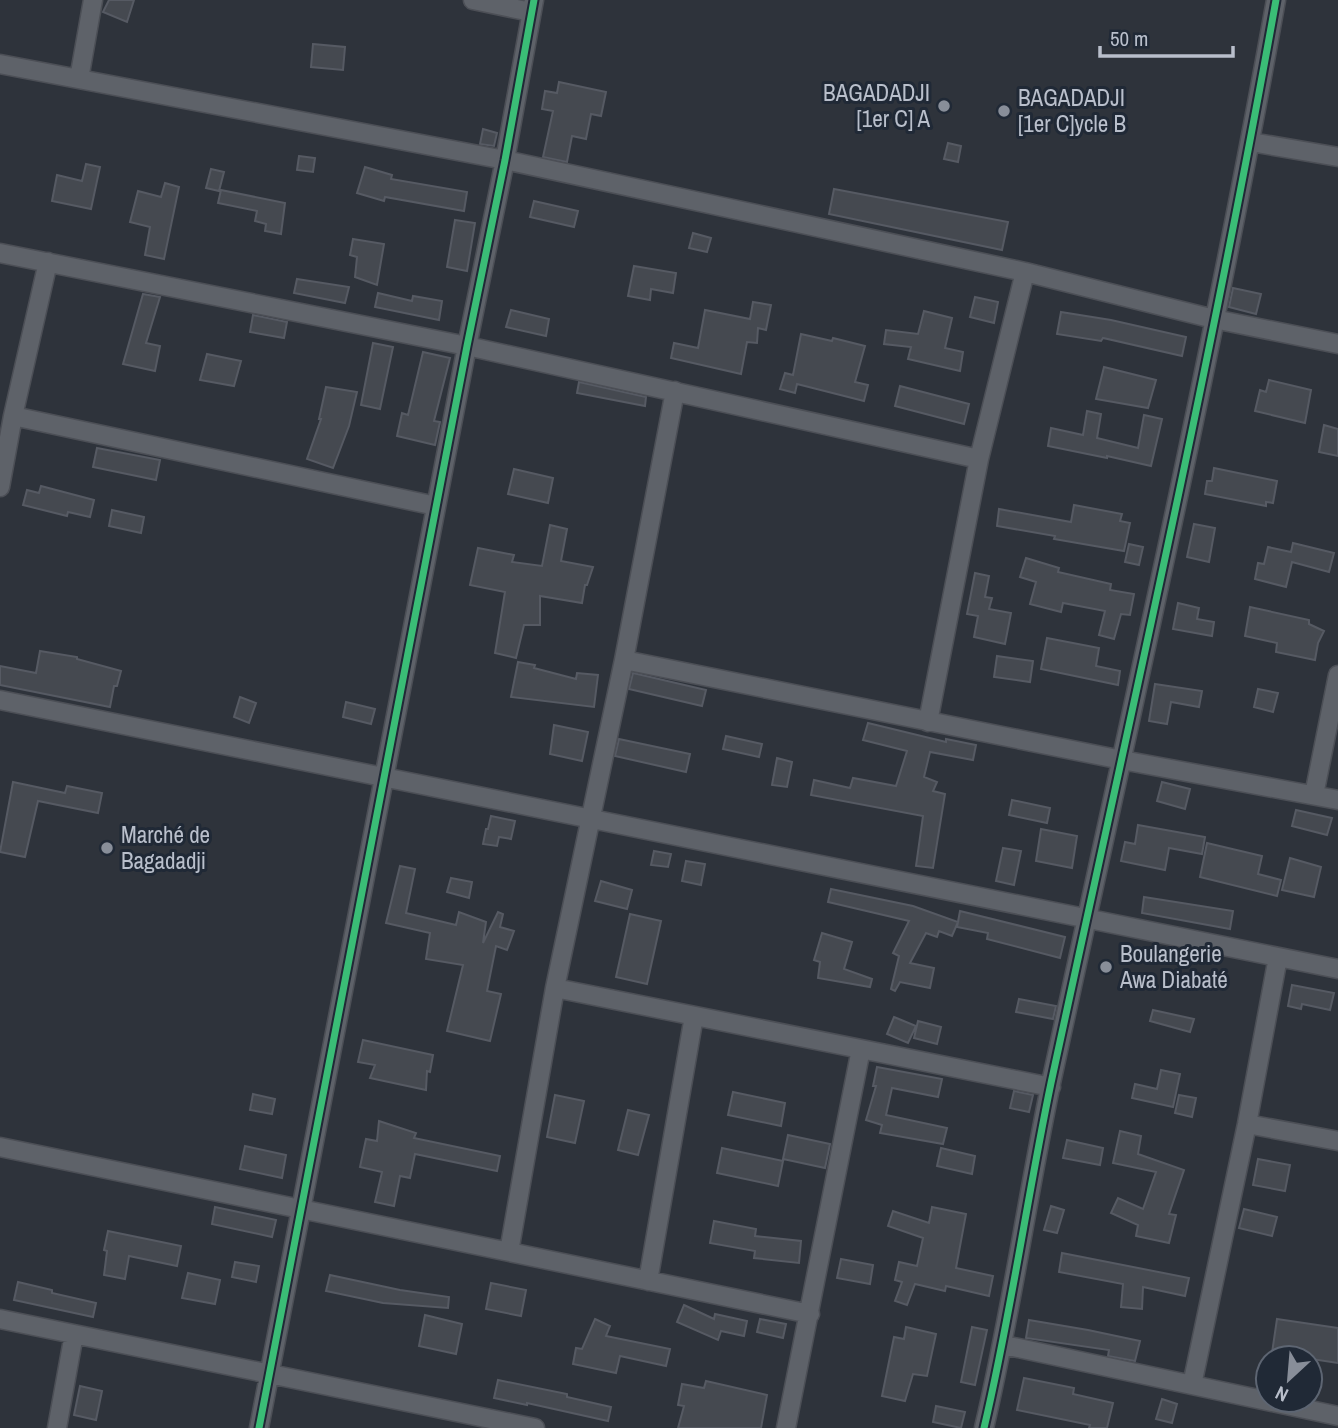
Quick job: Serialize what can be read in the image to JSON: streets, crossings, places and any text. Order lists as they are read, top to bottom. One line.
{"places":["BAGADADJI [1er C] A","BAGADADJI [1er C]ycle B","Marché de Bagadadji","Boulangerie Awa Diabaté"],"scale_bar":"50 m","north":"bottom left"}
